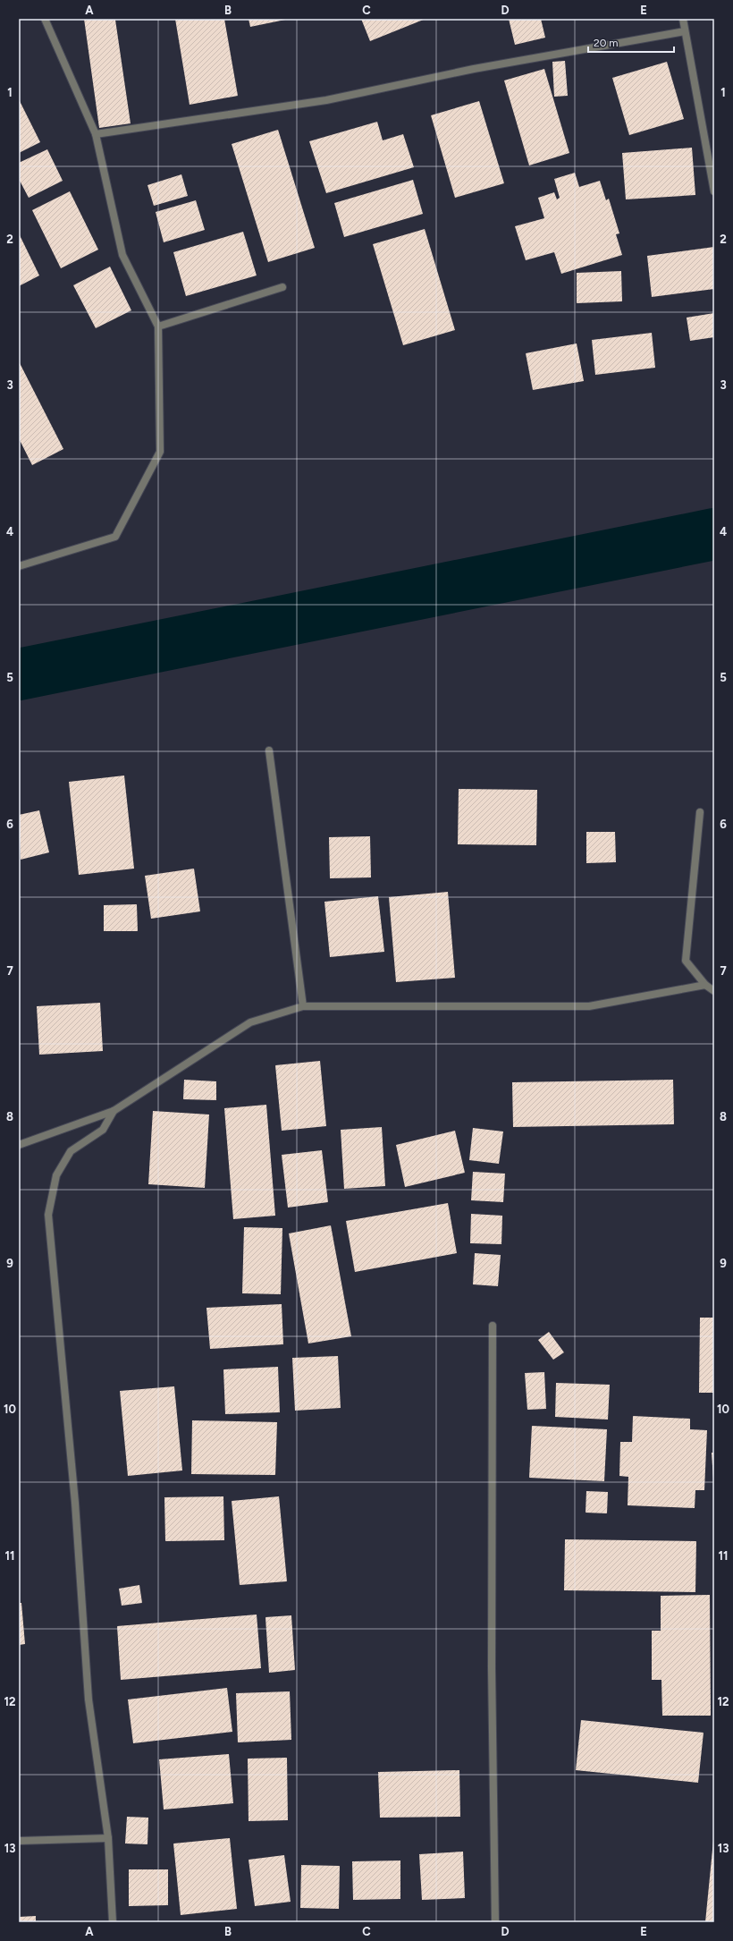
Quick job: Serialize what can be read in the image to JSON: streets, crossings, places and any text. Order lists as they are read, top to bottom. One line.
{"scale_bar":"20 m","grid":{"columns":["A","B","C","D","E"],"rows":["1","2","3","4","5","6","7","8","9","10","11","12","13"]}}
